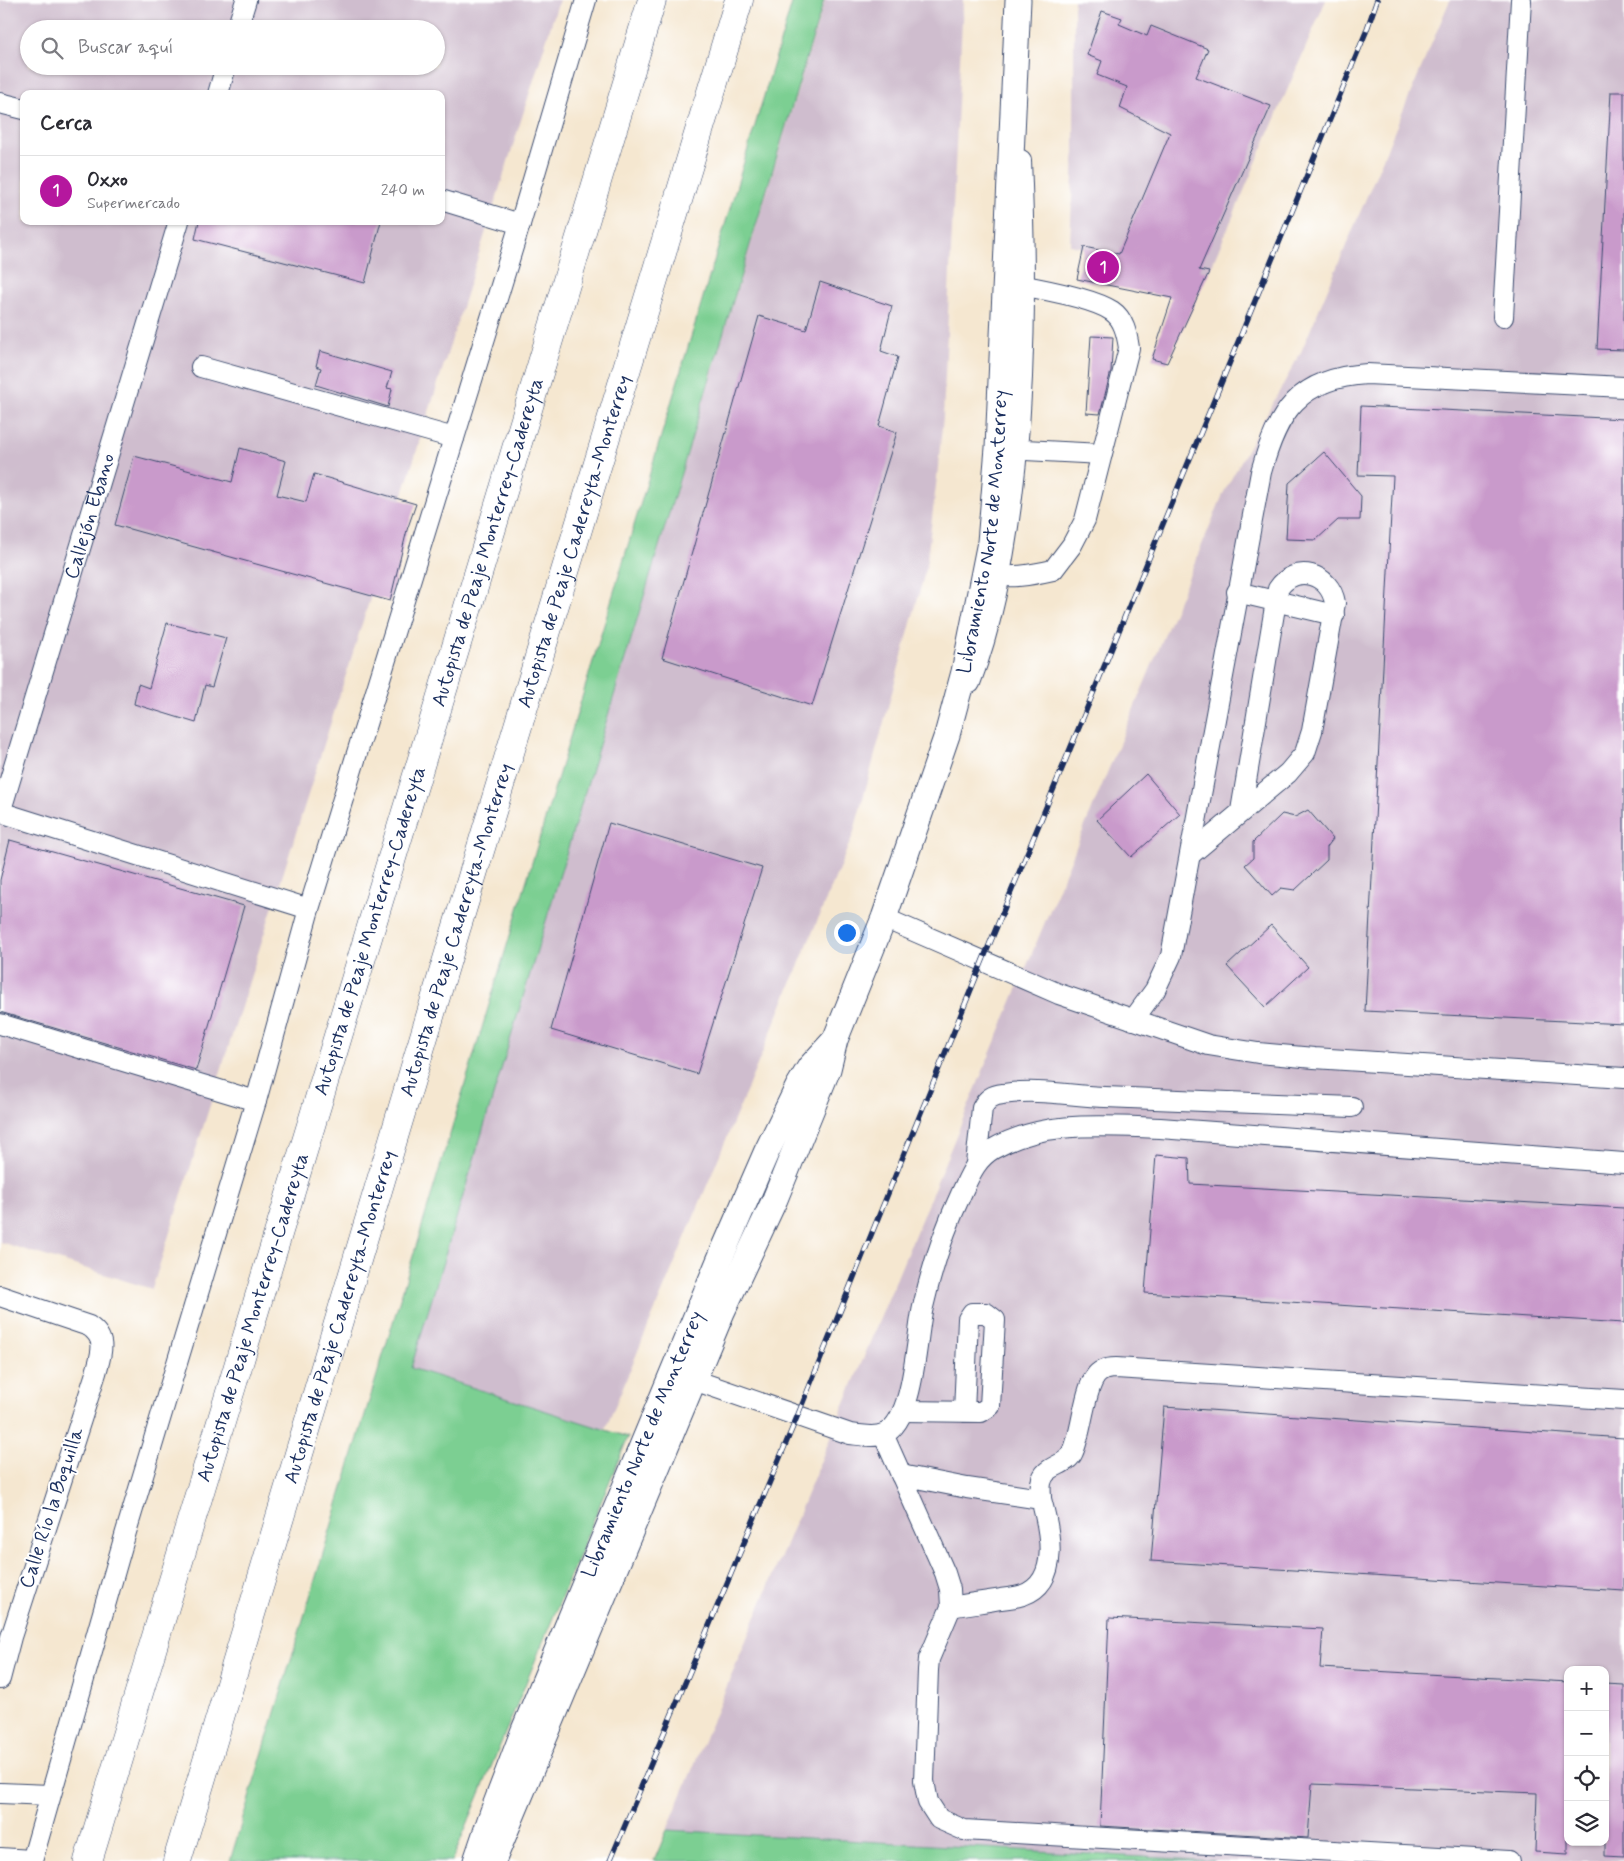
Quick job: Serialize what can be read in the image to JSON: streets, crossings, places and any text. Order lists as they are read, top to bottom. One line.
{"streets":{"highway":["Autopista de Peaje Cadereyta-Monterrey","Autopista de Peaje Monterrey-Cadereyta"],"main road":["Libramiento Norte de Monterrey"],"street":["Callejón Ebano","Calle Río la Boquilla"]},"page":{"search":"Buscar aquí","heading":"Cerca","list":[{"mark":"1","name":"Oxxo","note":"Supermercado","value":"240 m"}],"pins":"1","map_buttons":["+","−"]}}
